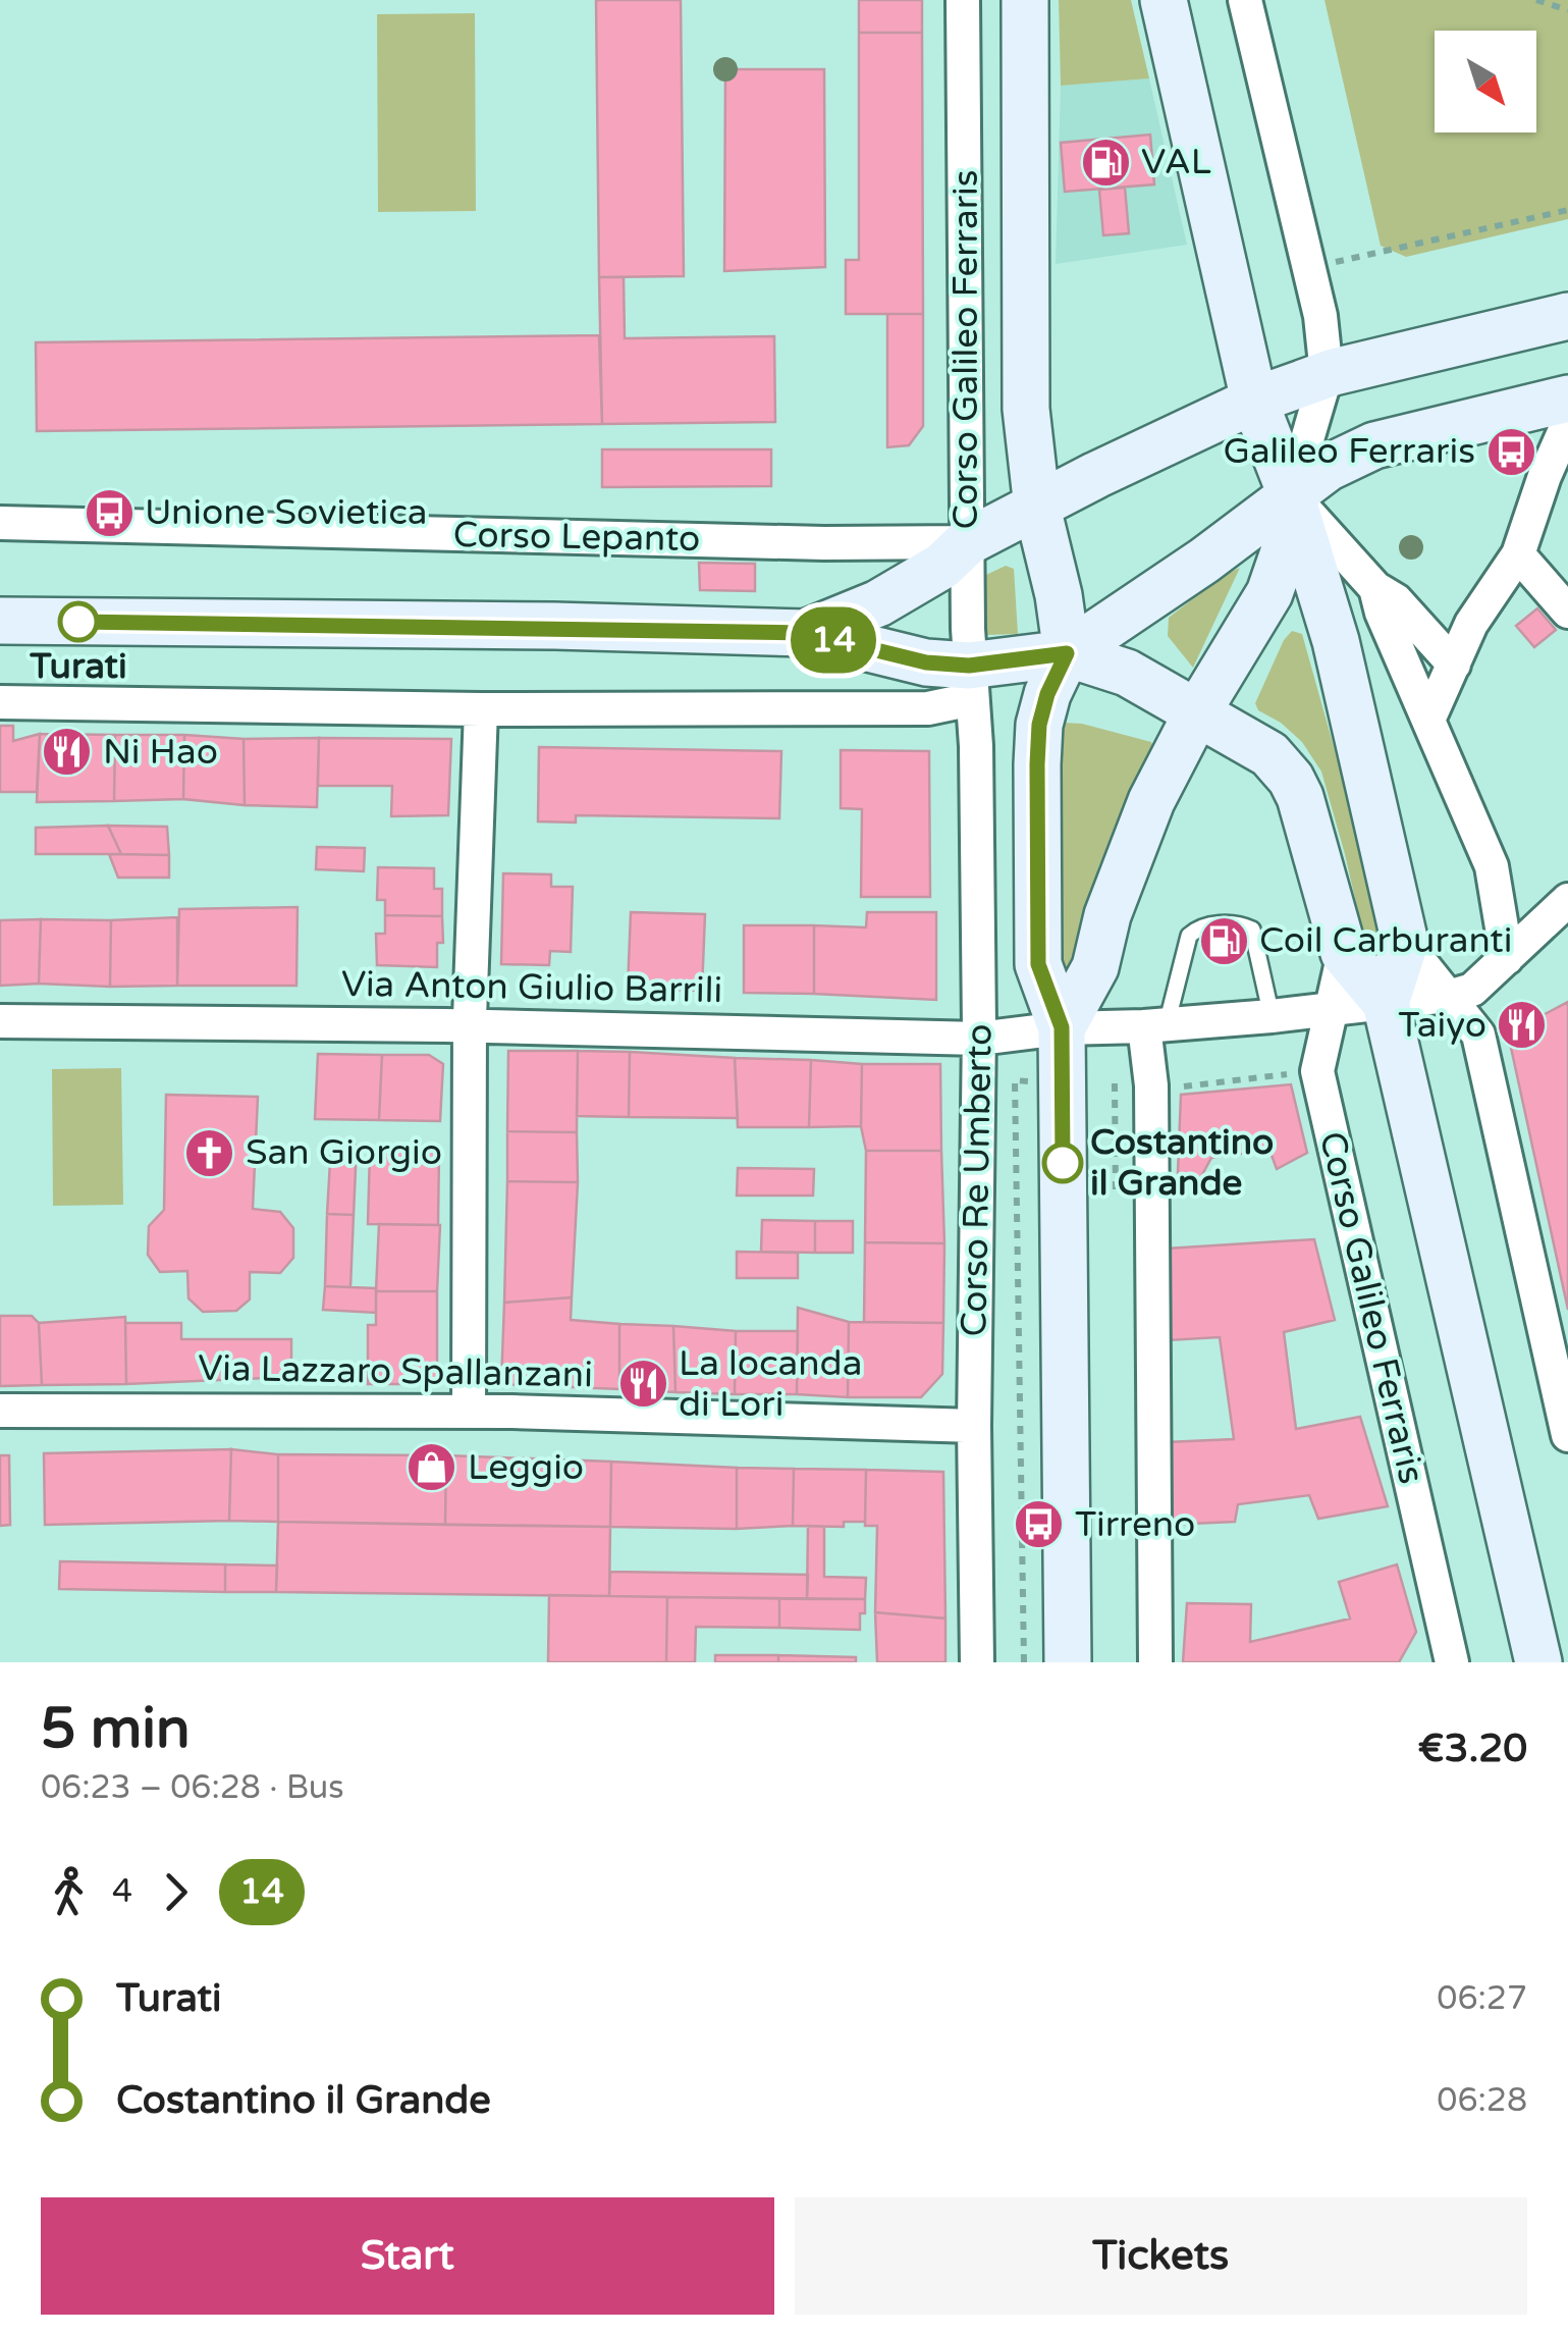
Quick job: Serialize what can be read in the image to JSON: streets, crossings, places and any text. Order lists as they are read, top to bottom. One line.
{"streets":{"main road":["Corso Galileo Ferraris"],"street":["Corso Lepanto","Via Anton Giulio Barrili","Corso Re Umberto","Via Lazzaro Spallanzani"]},"crossings":[["Corso Galileo Ferraris","Corso Lepanto"],["Corso Galileo Ferraris","Via Anton Giulio Barrili"],["Corso Galileo Ferraris","Corso Re Umberto"],["Via Anton Giulio Barrili","Corso Re Umberto"],["Corso Re Umberto","Via Lazzaro Spallanzani"]],"places":{"fuel station":["VAL","Coil Carburanti"],"bus stop":["Galileo Ferraris","Unione Sovietica","Tirreno"],"other":["Turati","Costantino il Grande"],"restaurant":["Ni Hao","Taiyo","La locanda di Lori"],"church":["San Giorgio"],"shop":["Leggio"]},"lines":["bus line 14"],"north":"bottom right","page":{"on_map":"14","heading":["5 min","06:23 – 06:28 · Bus","€3.20"],"legs":["4","14"],"list":[{"name":"Turati","value":"06:27"},{"name":"Costantino il Grande","value":"06:28"}],"buttons":["Start","Tickets"]}}
